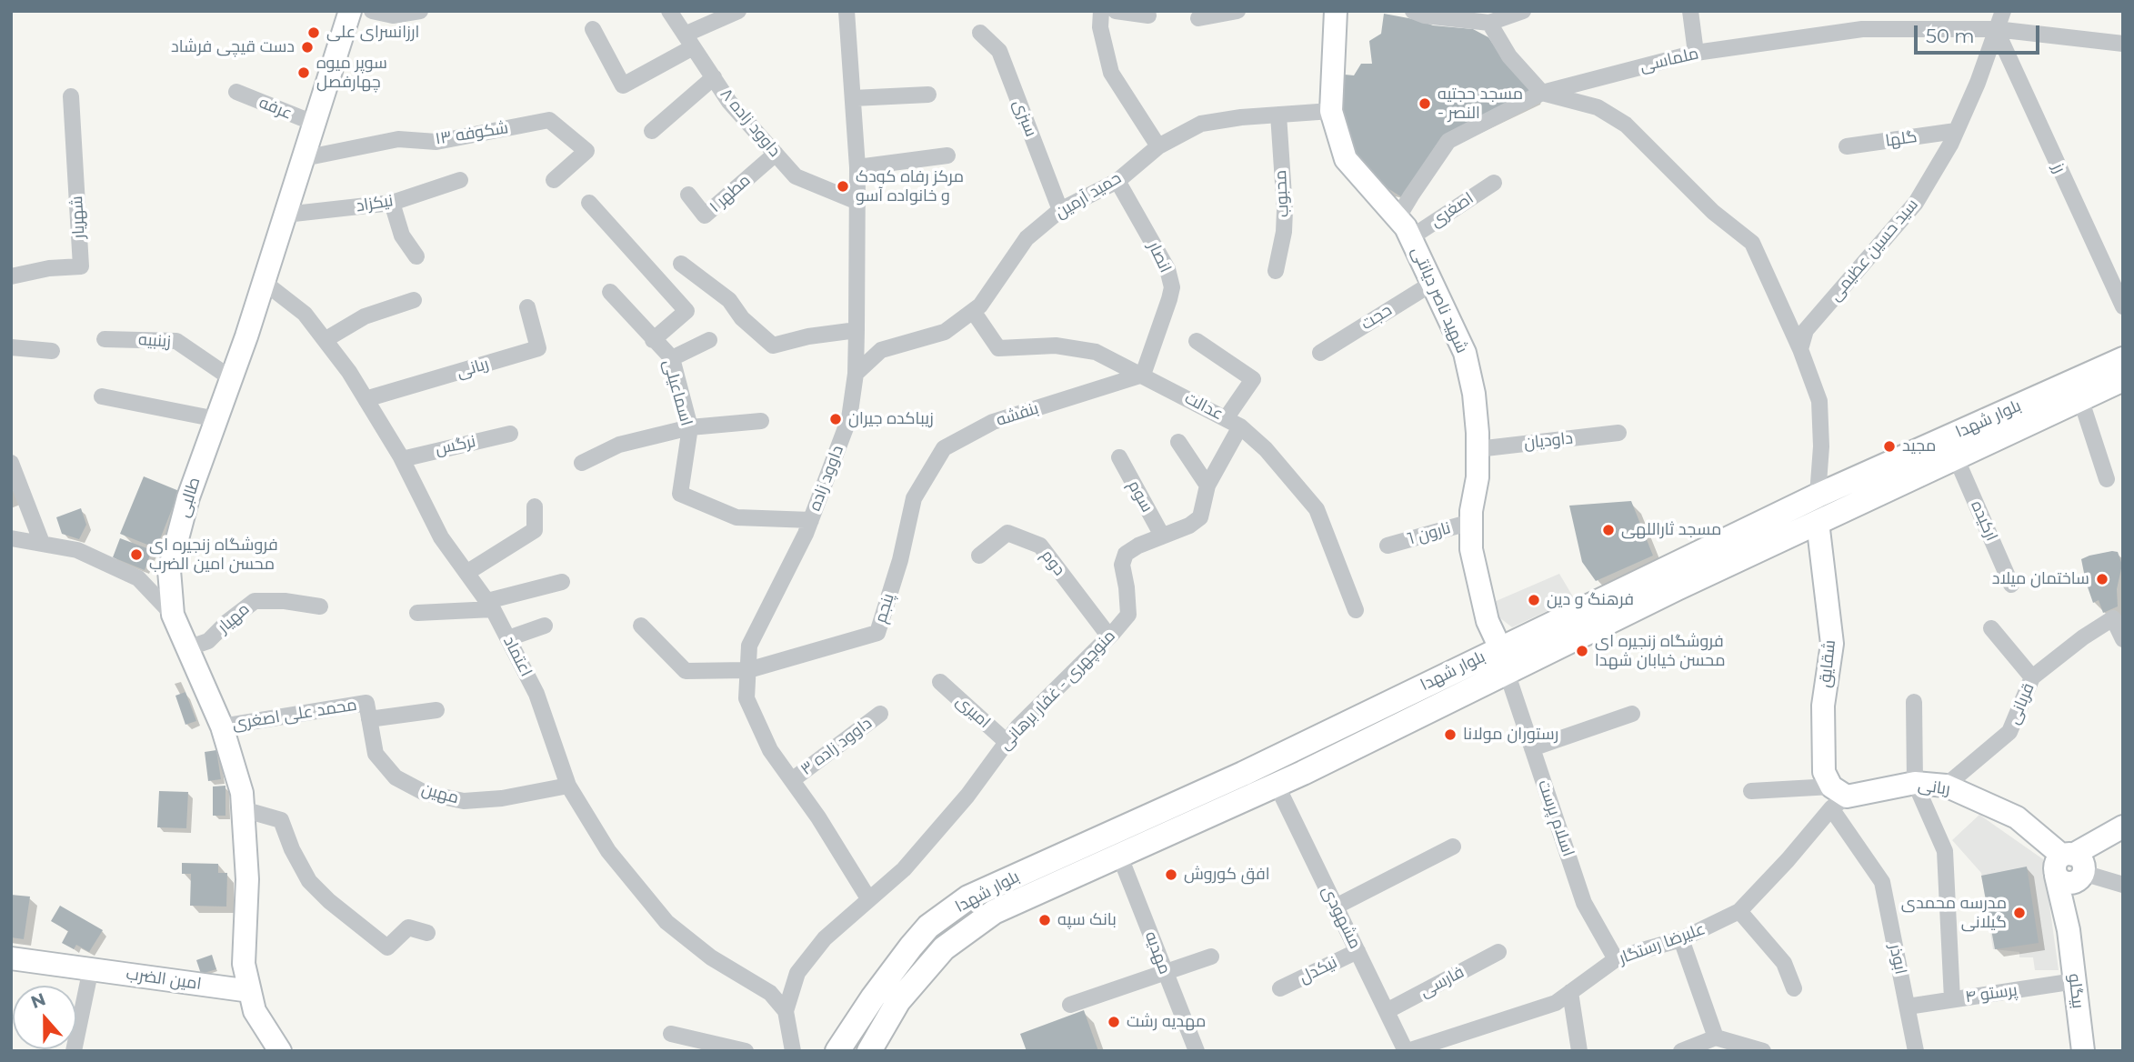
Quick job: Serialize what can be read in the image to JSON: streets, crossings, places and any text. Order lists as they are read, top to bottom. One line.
{"streets":{"main road":["شهید ناصر دیانتی","ربانی","بلوار شهدا","طالبی","شقایق","امین الضرب","بیگلو"],"street":["ملماسی","عرفه","سبزی","داوود زاده ۸","شکوفه ۱۳","گلها","رز","مطهر ۱","محبوب","حمید آرمین","نیکزاد","اصغری","شهریار","سید حسین عظیمی","انصار","حجت","زینبیه","اسماعیلی","عدالت","بنفشه","داودیان","نرگس","داوود زاده","سوم","ارکیده","نارون 1","دوم","پنجم","مهیار","اعتماد","منوچهری - غفار برهانی","قربانی","امیری","محمد علی اصغری","داوود زاده ۳","مهین","اسلام پرست","مشهودی","علیرضا رستگار","مهدیه","ابوذر","نیکدل","فارسی","پرستو ۴"]},"crossings":[["ملماسی","رز"],["ملماسی","سید حسین عظیمی"],["ملماسی","شهید ناصر دیانتی"],["عرفه","طالبی"],["سبزی","حمید آرمین"],["داوود زاده ۸","مطهر ۱"],["داوود زاده ۸","داوود زاده"],["شکوفه ۱۳","طالبی"],["گلها","سید حسین عظیمی"],["رز","سید حسین عظیمی"],["محبوب","حمید آرمین"],["حمید آرمین","انصار"],["حمید آرمین","شهید ناصر دیانتی"],["حمید آرمین","عدالت"],["حمید آرمین","داوود زاده"],["نیکزاد","طالبی"],["اصغری","شهید ناصر دیانتی"],["انصار","عدالت"],["انصار","بنفشه"],["شهید ناصر دیانتی","حجت"],["شهید ناصر دیانتی","بلوار شهدا"],["شهید ناصر دیانتی","داودیان"],["شهید ناصر دیانتی","نارون 1"],["زینبیه","طالبی"],["ربانی","اعتماد"],["ربانی","شقایق"],["ربانی","قربانی"],["ربانی","علیرضا رستگار"],["ربانی","ابوذر"],["ربانی","بیگلو"],["اسماعیلی","داوود زاده"],["عدالت","بنفشه"],["بنفشه","پنجم"],["بلوار شهدا","ارکیده"],["بلوار شهدا","شقایق"],["بلوار شهدا","اسلام پرست"],["بلوار شهدا","مشهودی"],["بلوار شهدا","مهدیه"],["نرگس","اعتماد"],["داوود زاده","پنجم"],["داوود زاده","منوچهری - غفار برهانی"],["داوود زاده","داوود زاده ۳"],["سوم","منوچهری - غفار برهانی"],["طالبی","مهیار"],["طالبی","اعتماد"],["طالبی","محمد علی اصغری"],["طالبی","امین الضرب"],["دوم","منوچهری - غفار برهانی"],["اعتماد","منوچهری - غفار برهانی"],["اعتماد","مهین"],["شقایق","علیرضا رستگار"],["شقایق","ابوذر"],["منوچهری - غفار برهانی","امیری"],["محمد علی اصغری","مهین"],["اسلام پرست","علیرضا رستگار"],["مشهودی","علیرضا رستگار"],["مشهودی","نیکدل"],["مشهودی","فارسی"],["علیرضا رستگار","ابوذر"],["ابوذر","پرستو ۴"],["بیگلو","پرستو ۴"]],"places":["ارزانسرای علی","دست قیچی فرشاد","سوپر میوه چهارفصل","مسجد حجتیه - النصر","مرکز رفاه کودک و خانواده آسو","زیباکده جیران","مجید","مسجد ثاراللهی","فروشگاه زنجیره ای محسن امین الضرب","ساختمان میلاد","فرهنگ و دین","فروشگاه زنجیره ای محسن خیابان شهدا","رستوران مولانا","افق کوروش","مدرسه محمدی گیلانی","بانک سپه","مهدیه رشت"],"scale_bar":"50 m","north":"top"}
